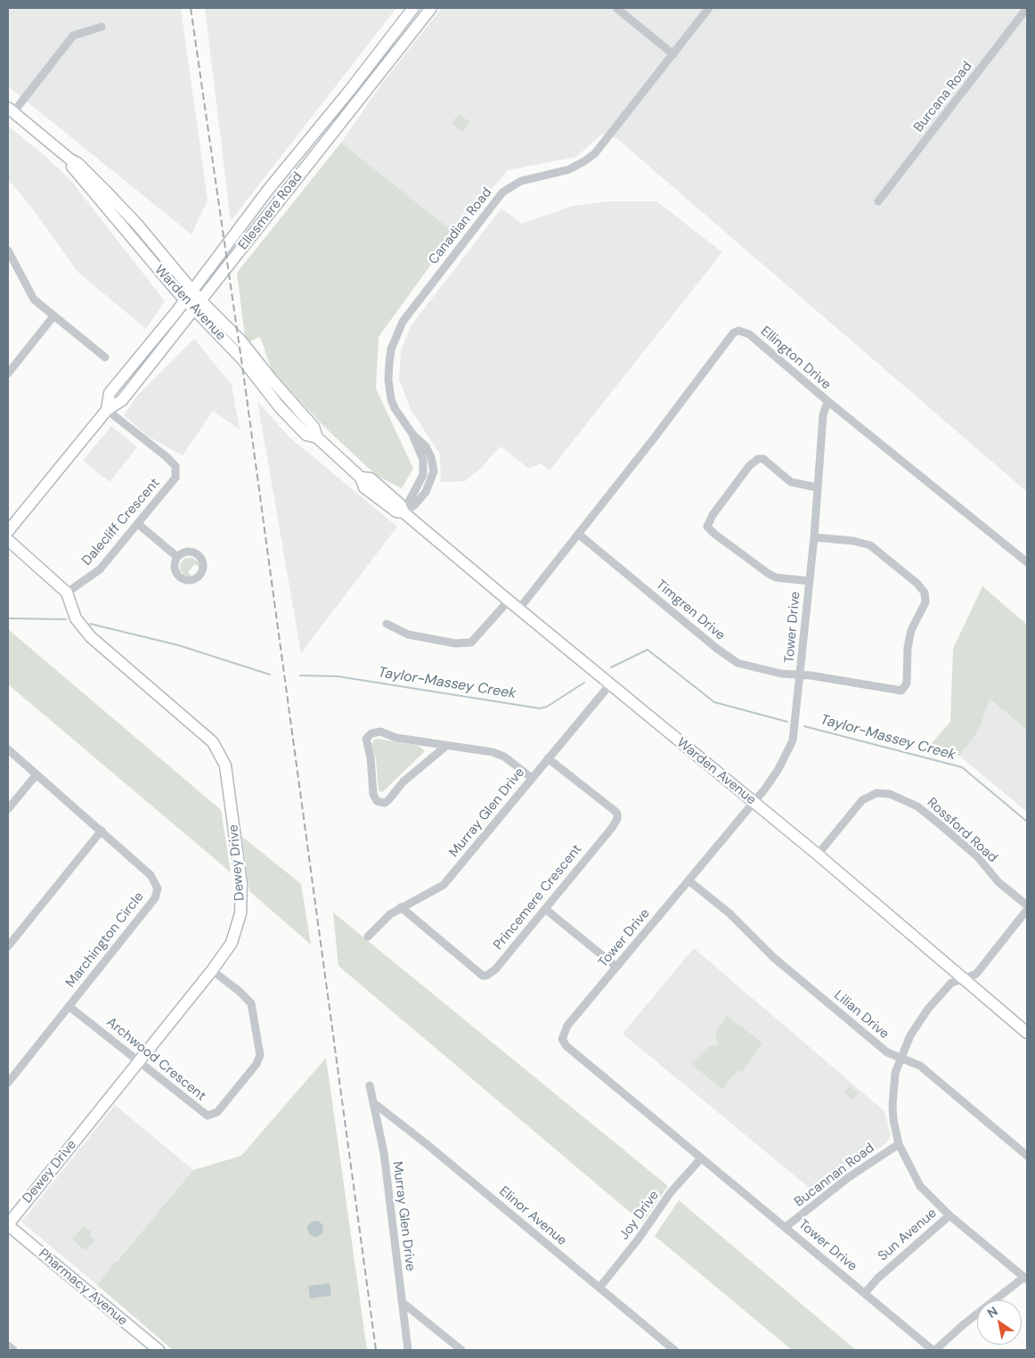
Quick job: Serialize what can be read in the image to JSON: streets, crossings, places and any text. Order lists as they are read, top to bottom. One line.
{"streets":{"main road":["Ellesmere Road","Warden Avenue","Dewey Drive","Pharmacy Avenue"],"street":["Burcana Road","Canadian Road","Ellington Drive","Dalecliff Crescent","Timgren Drive","Tower Drive","Murray Glen Drive","Rossford Road","Princemere Crescent","Marchington Circle","Lilian Drive","Archwood Crescent","Bucannan Road","Joy Drive","Elinor Avenue","Sun Avenue"]},"crossings":[["Ellesmere Road","Warden Avenue"],["Ellesmere Road","Dalecliff Crescent"],["Canadian Road","Warden Avenue"],["Warden Avenue","Ellington Drive"],["Warden Avenue","Tower Drive"],["Warden Avenue","Murray Glen Drive"],["Warden Avenue","Rossford Road"],["Ellington Drive","Timgren Drive"],["Ellington Drive","Tower Drive"],["Dalecliff Crescent","Dewey Drive"],["Timgren Drive","Tower Drive"],["Tower Drive","Lilian Drive"],["Tower Drive","Bucannan Road"],["Tower Drive","Joy Drive"],["Tower Drive","Sun Avenue"],["Murray Glen Drive","Princemere Crescent"],["Murray Glen Drive","Elinor Avenue"],["Dewey Drive","Archwood Crescent"],["Dewey Drive","Pharmacy Avenue"],["Marchington Circle","Archwood Crescent"],["Joy Drive","Elinor Avenue"]],"water":["Taylor-Massey Creek"],"north":"top left"}
